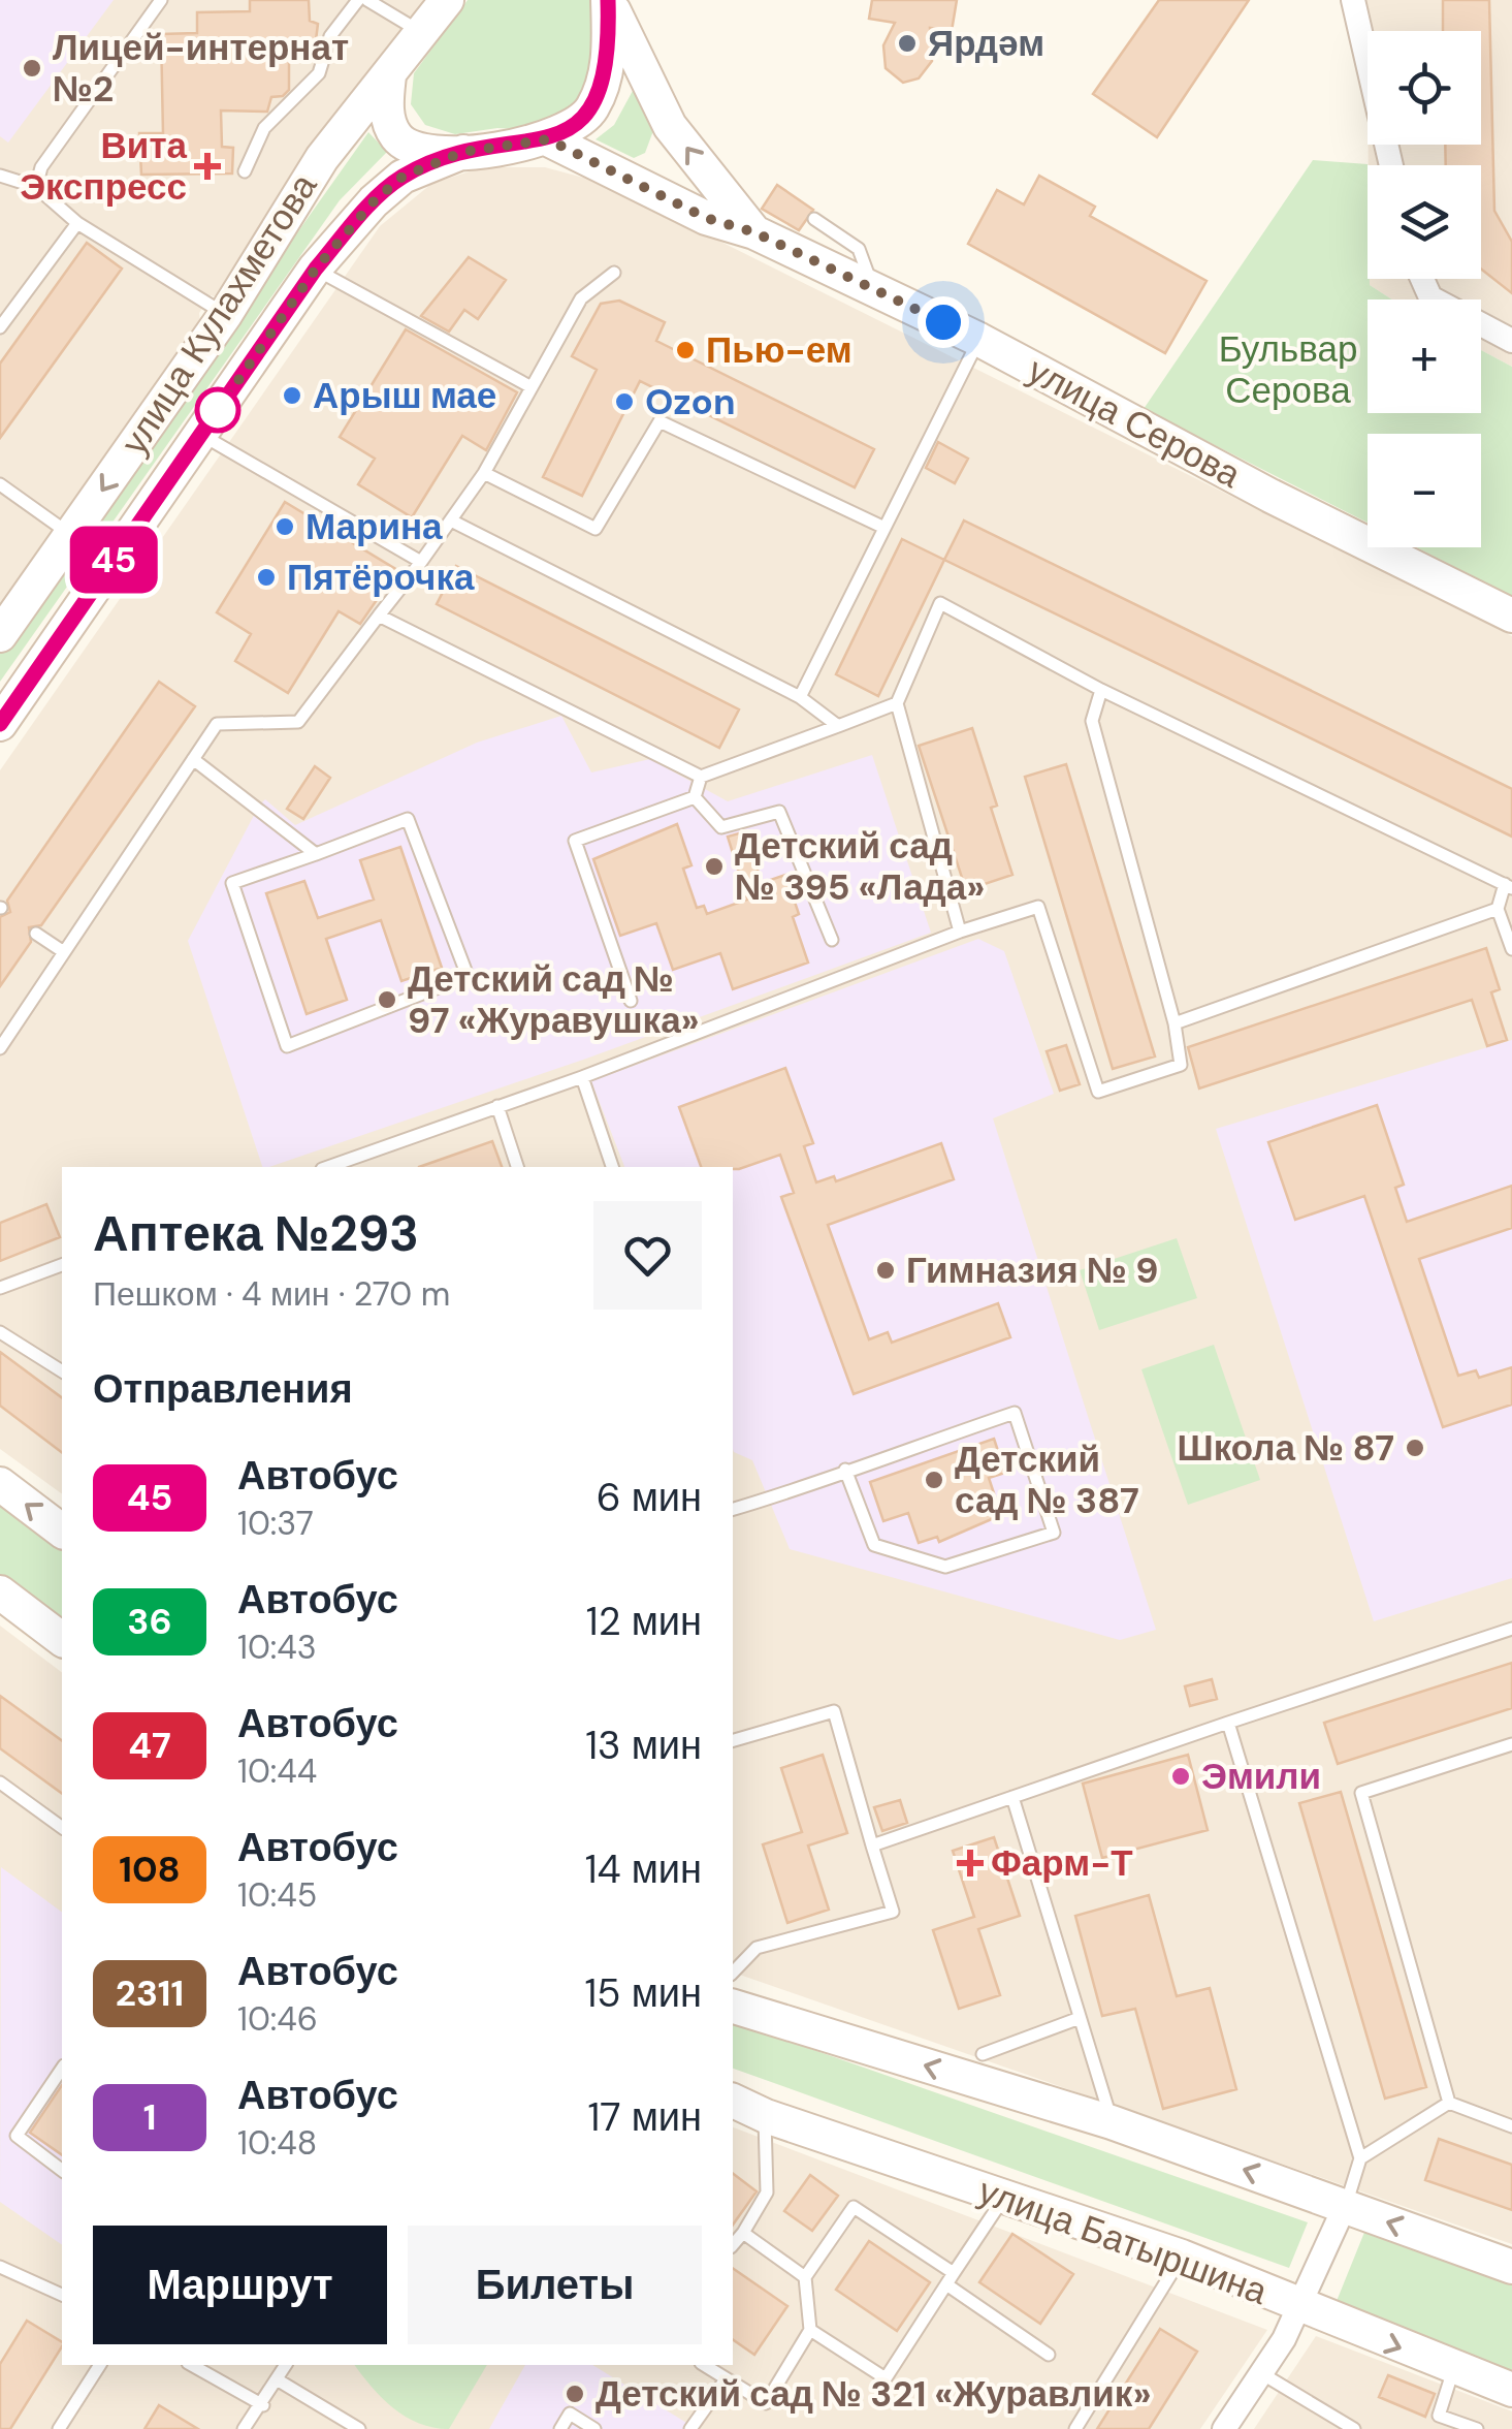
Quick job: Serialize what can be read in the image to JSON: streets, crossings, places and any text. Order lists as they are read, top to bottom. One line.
{"streets":{"street":["улица Кулахметова","улица Серова","улица Батыршина"]},"parks":["Бульвар Серова"],"places":{"other":["Ярдәм","Лицей-интернат №2","Пью-ем","Арыш мае","Ozon","Марина","Пятёрочка","Детский сад № 395 «Лада»","Детский сад № 97 «Журавушка»","Гимназия № 9","Школа № 87","Детский сад № 387","Эмили","Детский сад № 321 «Журавлик»"],"health":["Вита Экспресс","Фарм-Т"]},"lines":["bus line 45"],"page":{"on_map":"45","map_buttons":["+","−"],"heading":[["Аптека №293","Пешком · 4 мин · 270 m"],"Отправления"],"list":[{"mark":"45","name":"Автобус","note":"10:37","value":"6 мин"},{"mark":"36","name":"Автобус","note":"10:43","value":"12 мин"},{"mark":"47","name":"Автобус","note":"10:44","value":"13 мин"},{"mark":"108","name":"Автобус","note":"10:45","value":"14 мин"},{"mark":"2311","name":"Автобус","note":"10:46","value":"15 мин"},{"mark":"1","name":"Автобус","note":"10:48","value":"17 мин"}],"buttons":["Маршрут","Билеты"]}}
